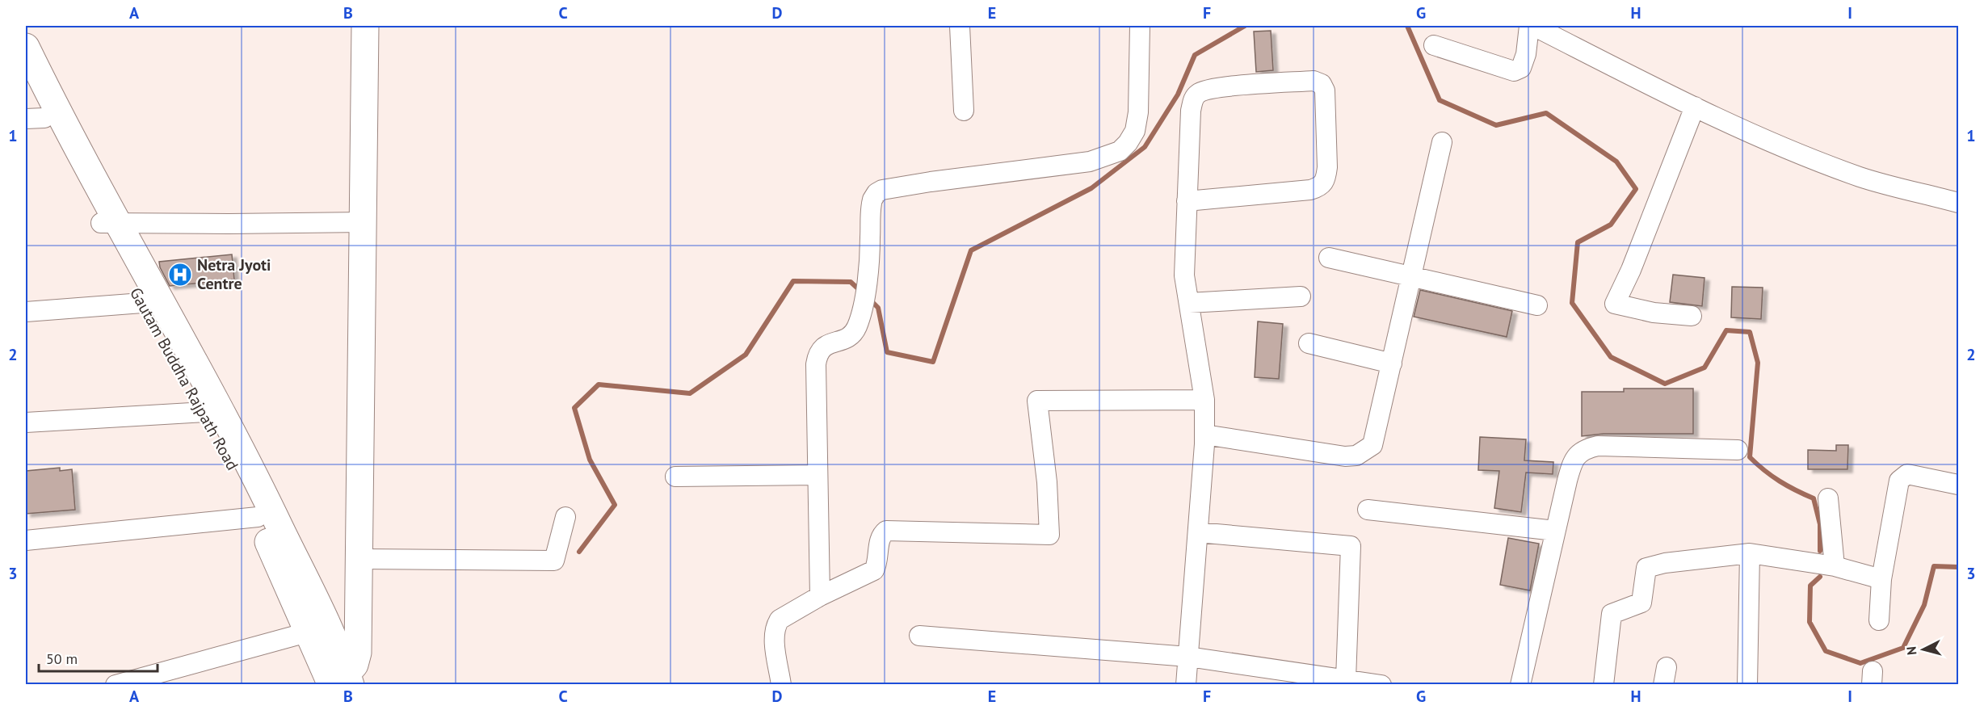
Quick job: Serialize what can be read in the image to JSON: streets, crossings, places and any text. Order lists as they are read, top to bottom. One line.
{"streets":{"main road":["Gautam Buddha Rajpath Road"]},"places":{"hospital":["Netra Jyoti Centre"]},"scale_bar":"50 m","north":"left","grid":{"columns":["A","B","C","D","E","F","G","H","I"],"rows":["1","2","3"]}}
